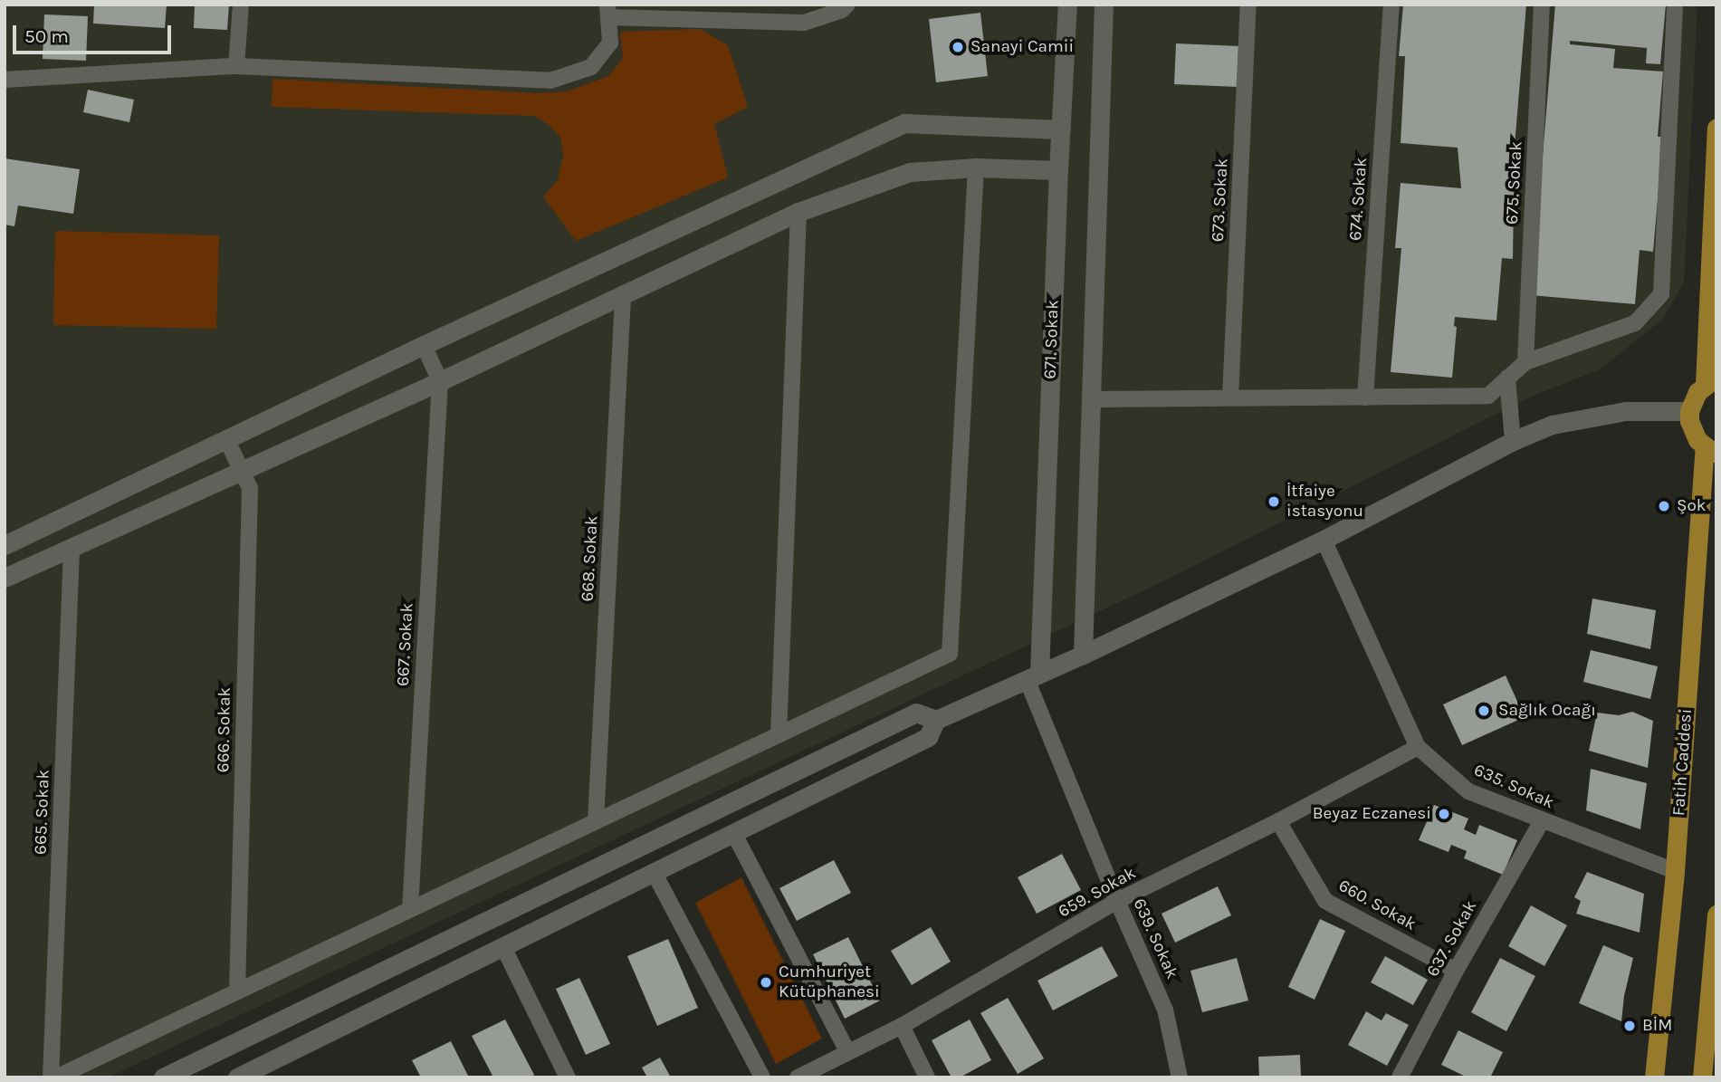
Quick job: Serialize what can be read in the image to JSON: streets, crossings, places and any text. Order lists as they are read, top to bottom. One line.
{"streets":{"main road":["Fatih Caddesi"],"street":["675. Sokak","674. Sokak","673. Sokak","671. Sokak","668. Sokak","667. Sokak","666. Sokak","635. Sokak","665. Sokak","659. Sokak","660. Sokak","639. Sokak","637. Sokak"]},"crossings":[["671. Sokak","639. Sokak"],["Fatih Caddesi","635. Sokak"],["635. Sokak","659. Sokak"],["635. Sokak","637. Sokak"],["659. Sokak","660. Sokak"],["659. Sokak","639. Sokak"],["660. Sokak","637. Sokak"]],"places":["Sanayi Camii","İtfaiye istasyonu","Şok","Sağlık Ocağı","Beyaz Eczanesi","Cumhuriyet Kütüphanesi","BİM"],"scale_bar":"50 m"}
